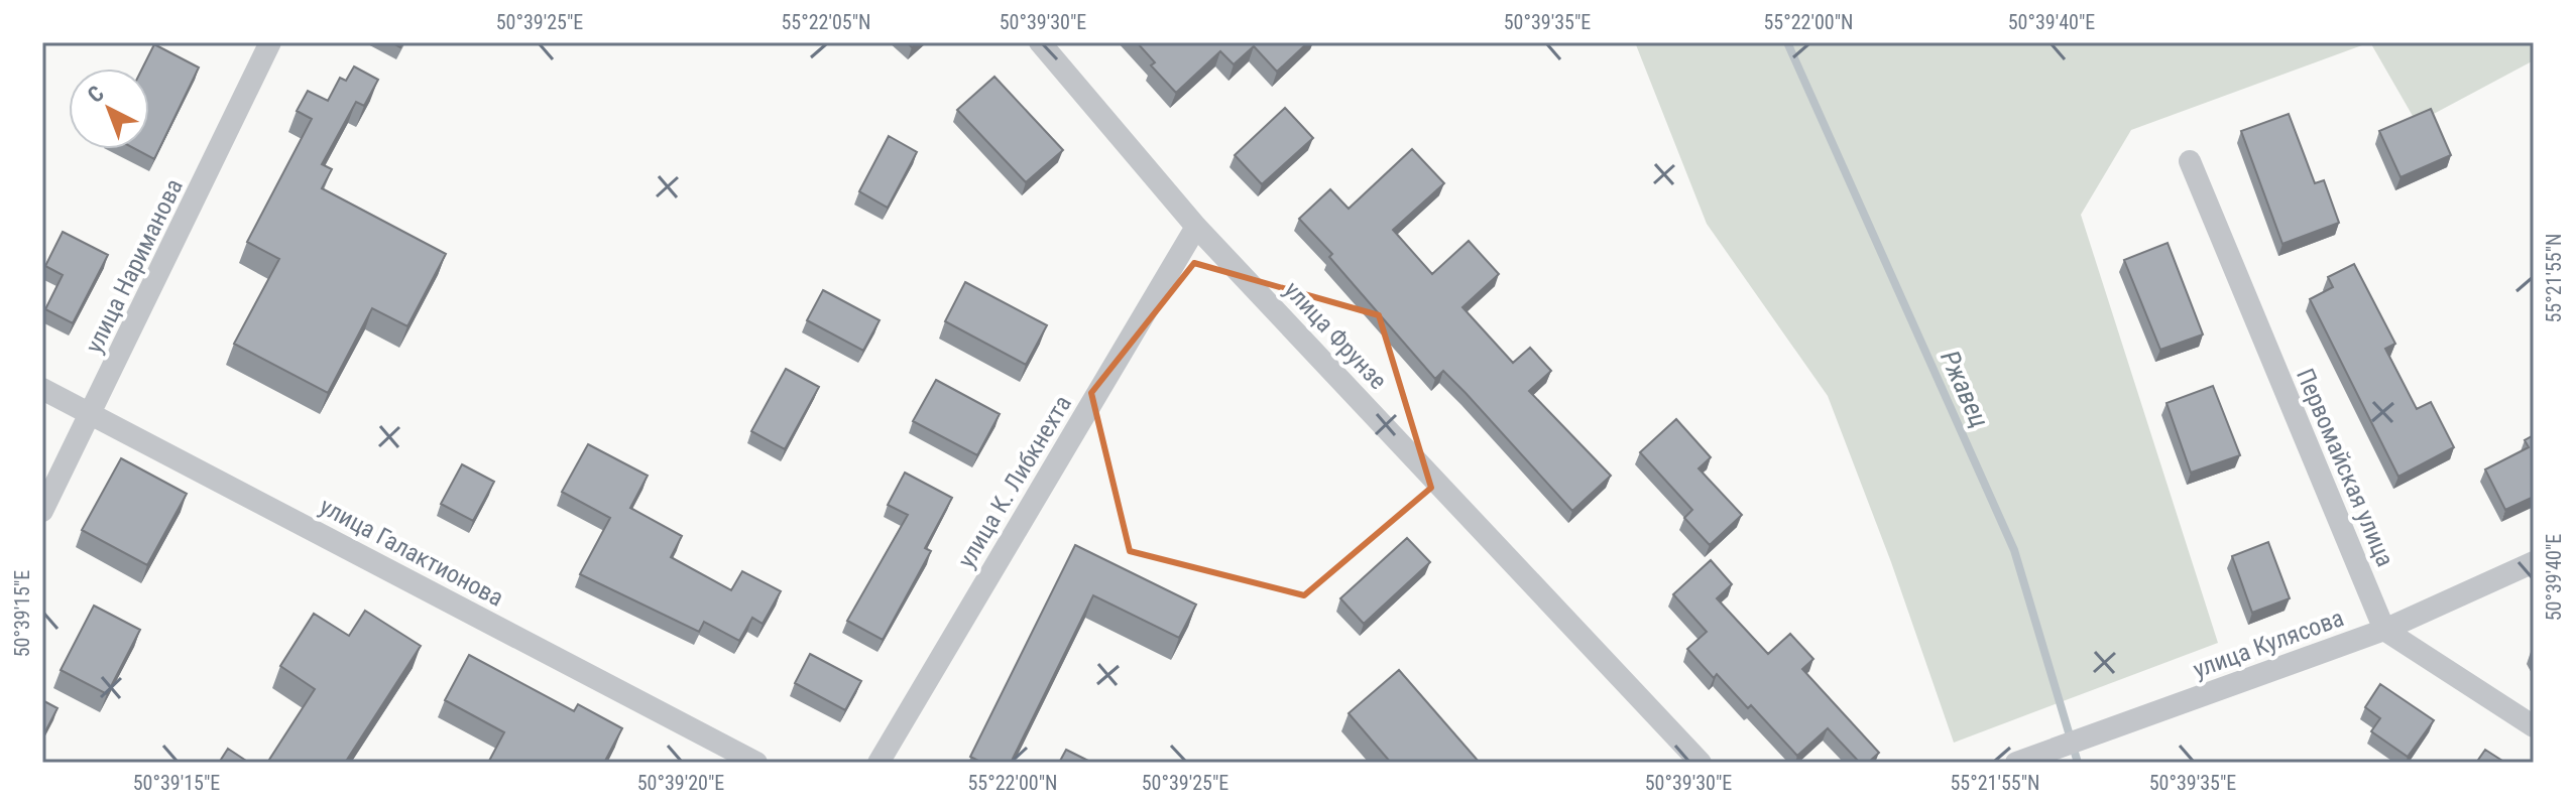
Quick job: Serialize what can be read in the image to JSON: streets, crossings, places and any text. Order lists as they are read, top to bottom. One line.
{"streets":{"street":["улица Нариманова","улица Фрунзе","Первомайская улица","улица К. Либкнехта","улица Галактионова","улица Кулясова"]},"crossings":[["улица Нариманова","улица Галактионова"],["улица Фрунзе","улица К. Либкнехта"],["Первомайская улица","улица Кулясова"]],"water":["Ржавец"],"north":"top left","coordinates":["50°39'25\"E","55°22'05\"N","50°39'30\"E","50°39'35\"E","55°22'00\"N","50°39'40\"E","55°21'55\"N","50°39'15\"E","50°39'20\"E"]}
